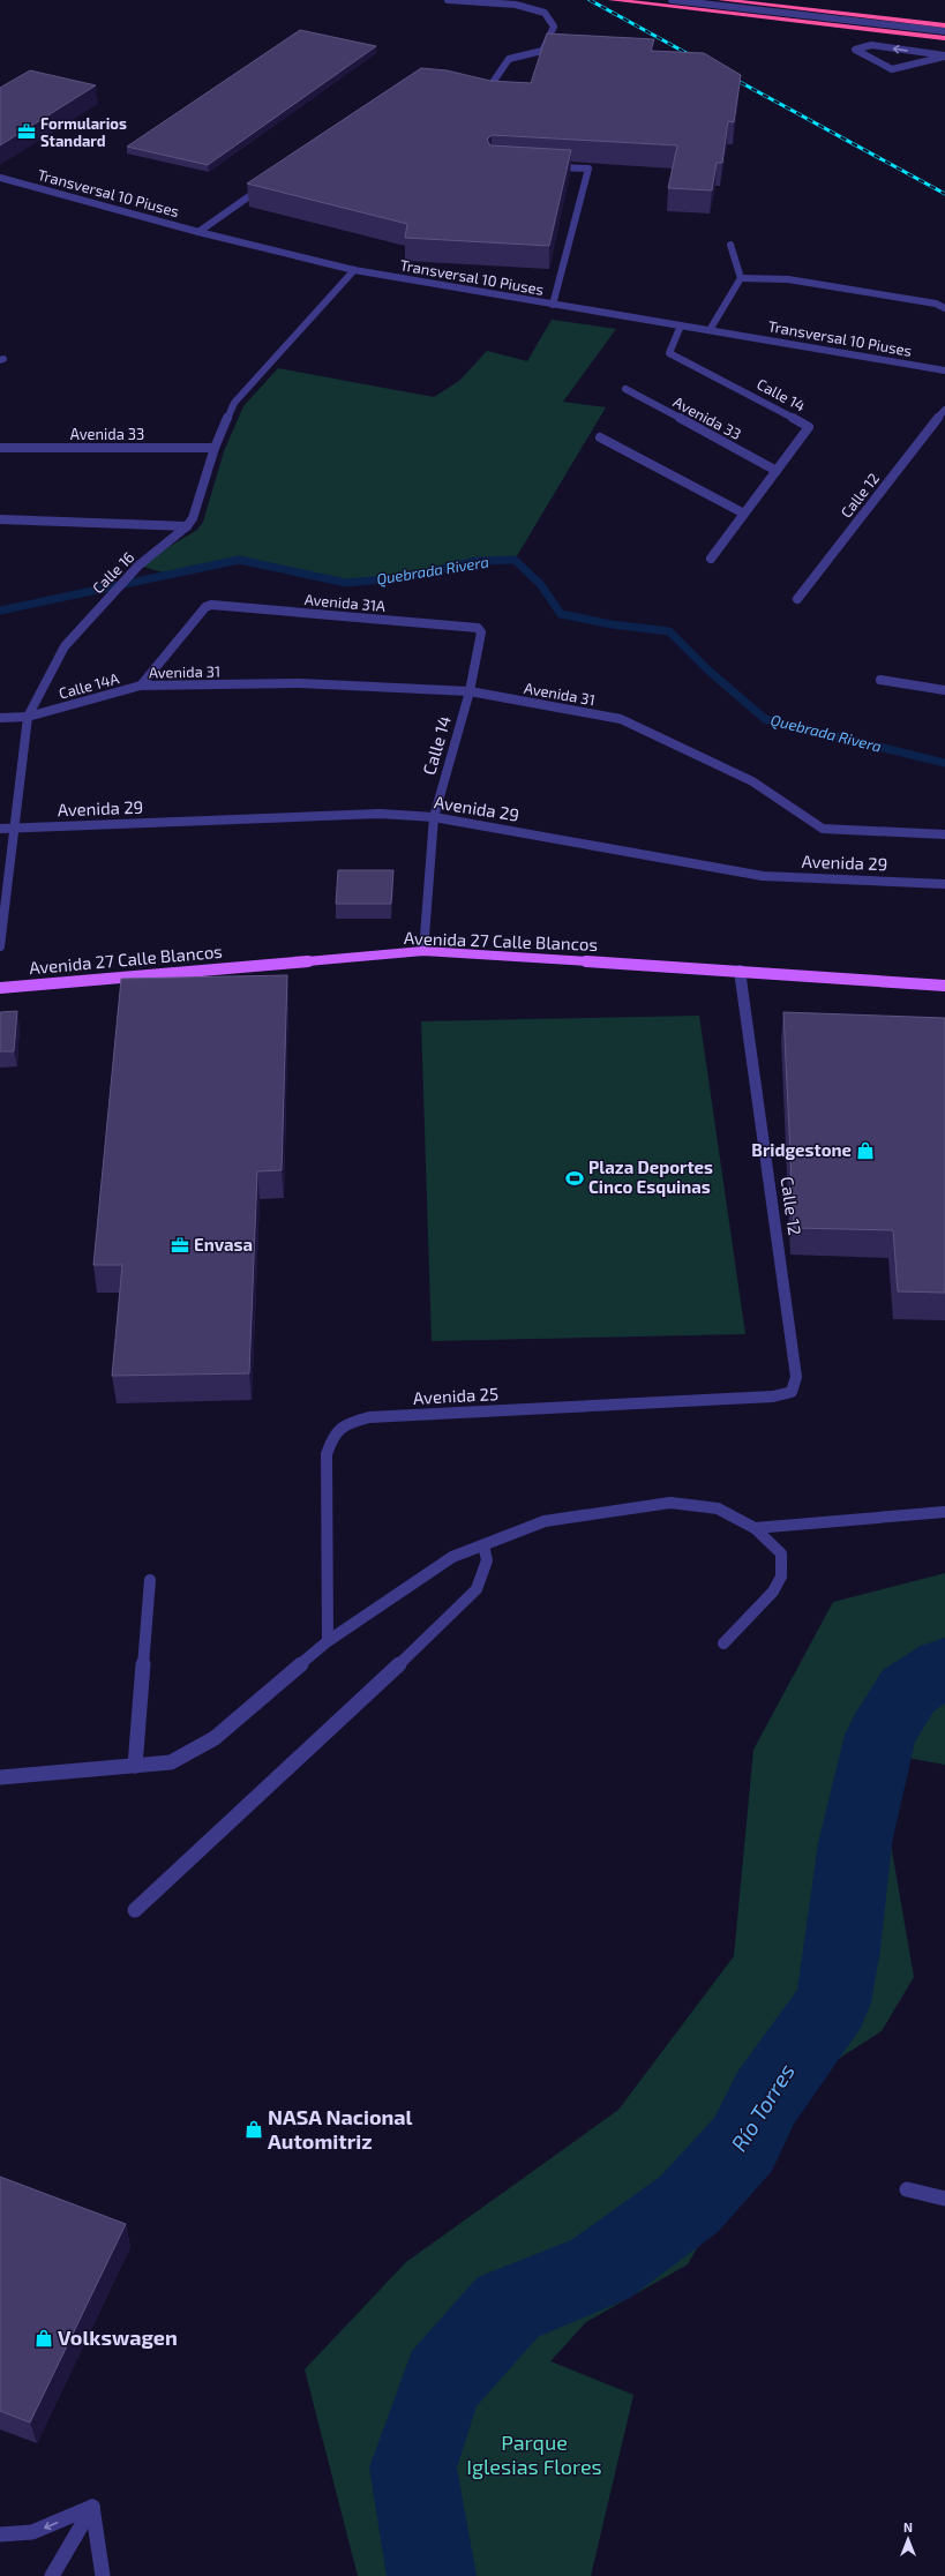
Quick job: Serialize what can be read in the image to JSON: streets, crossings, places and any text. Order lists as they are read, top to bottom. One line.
{"streets":{"main road":["Avenida 27 Calle Blancos"],"street":["Transversal 10 Piuses","Calle 14","Avenida 33","Calle 12","Calle 16","Avenida 31A","Avenida 31","Calle 14A","Avenida 29","Avenida 25"]},"crossings":[["Transversal 10 Piuses","Calle 14"],["Transversal 10 Piuses","Calle 16"],["Calle 14","Avenida 33"],["Calle 14","Avenida 31A"],["Calle 14","Avenida 31"],["Calle 14","Avenida 29"],["Calle 14","Avenida 27 Calle Blancos"],["Avenida 33","Calle 16"],["Calle 12","Avenida 27 Calle Blancos"],["Calle 12","Avenida 25"],["Calle 16","Calle 14A"],["Calle 16","Avenida 29"],["Avenida 31A","Calle 14A"],["Avenida 31","Calle 14A"]],"water":["Quebrada Rivera","Río Torres"],"parks":["Parque Iglesias Flores"],"places":{"office":["Formularios Standard","Envasa"],"shop":["Bridgestone","NASA Nacional Automitriz","Volkswagen"],"sports":["Plaza Deportes Cinco Esquinas"]},"north":"top"}
